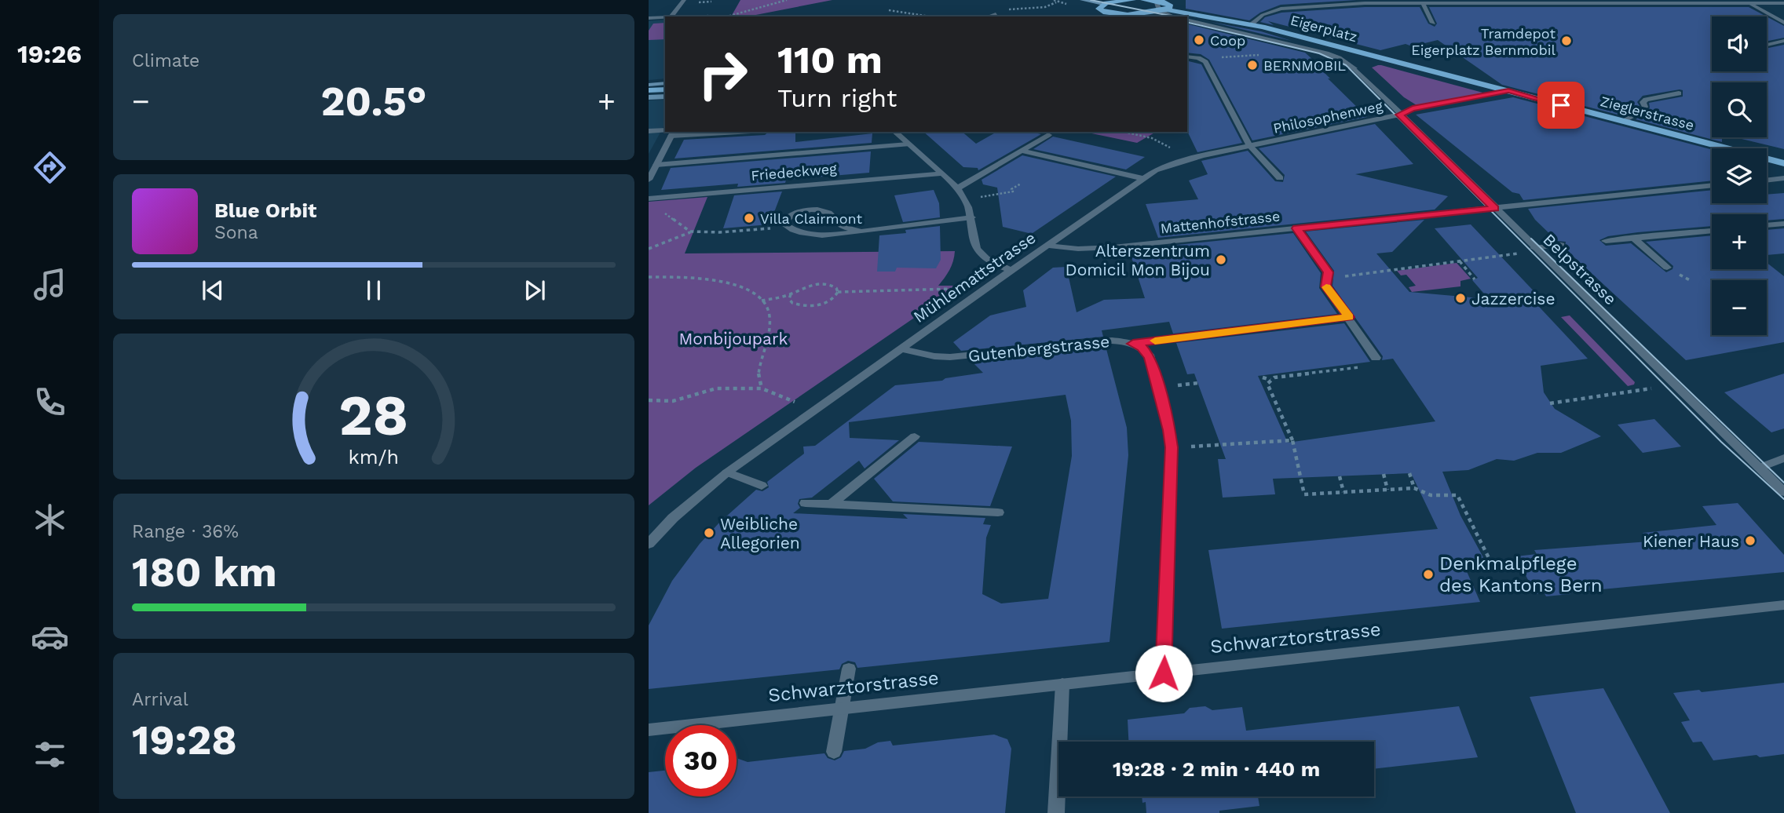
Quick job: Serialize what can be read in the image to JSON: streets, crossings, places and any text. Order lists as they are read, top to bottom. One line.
{"streets":{"main road":["Eigerplatz","Zieglerstrasse"],"street":["Philosophenweg","Friedeckweg","Mattenhofstrasse","Belpstrasse","Mühlemattstrasse","Gutenbergstrasse","Schwarztorstrasse"]},"crossings":[["Eigerplatz","Zieglerstrasse"],["Zieglerstrasse","Philosophenweg"],["Philosophenweg","Belpstrasse"],["Philosophenweg","Mühlemattstrasse"],["Mattenhofstrasse","Belpstrasse"],["Mattenhofstrasse","Mühlemattstrasse"],["Mühlemattstrasse","Gutenbergstrasse"],["Gutenbergstrasse","Schwarztorstrasse"]],"parks":["Monbijoupark"],"places":["Coop","Tramdepot Eigerplatz Bernmobil","BERNMOBIL","Villa Clairmont","Alterszentrum Domicil Mon Bijou","Jazzercise","Weibliche Allegorien","Kiener Haus","Denkmalpflege des Kantons Bern"],"page":{"tabs":"19:26","tile":["Climate",["Range · 36%","180 km"],["Arrival","19:28"]],"map_buttons":["+","−"],"turn":["110 m","Turn right"],"heat":["−","20.5°","+"],"song":["Blue Orbit","Sona"],"limit":"30","trip":"19:28 · 2 min · 440 m","gauge":["28","km/h"]}}
